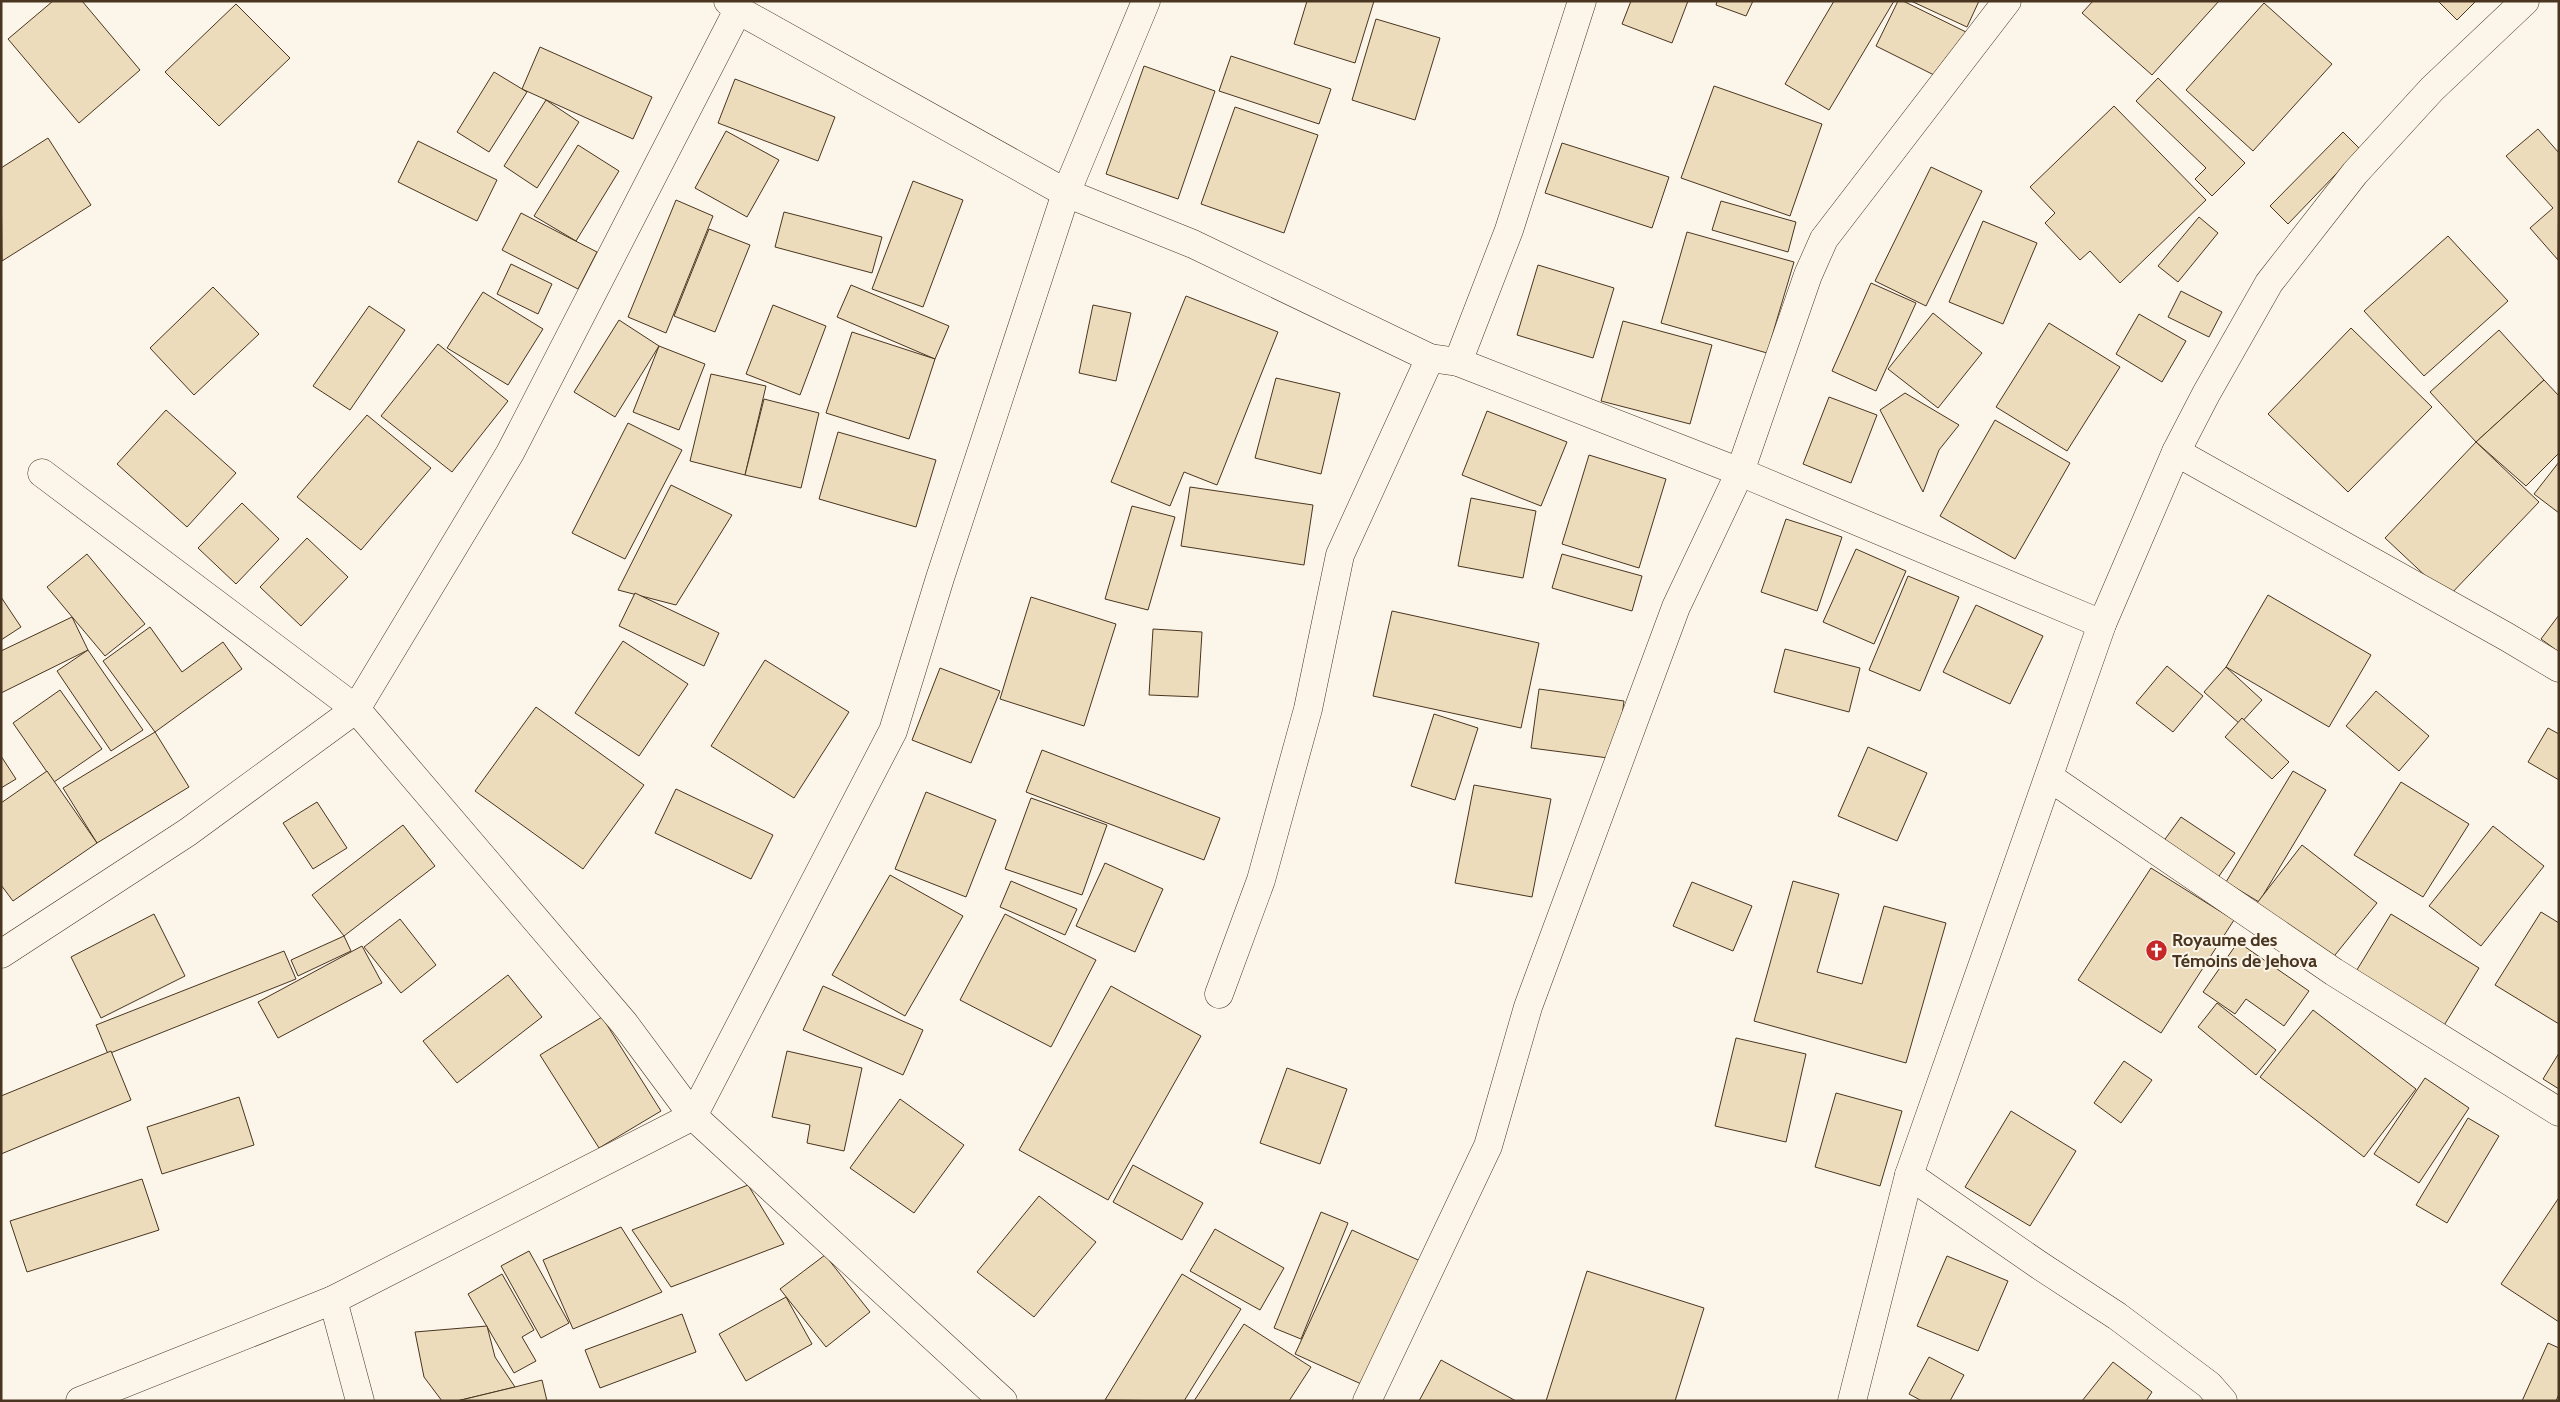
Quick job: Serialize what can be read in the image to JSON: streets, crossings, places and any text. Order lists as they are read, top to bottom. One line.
{"places":{"church":["Royaume des Témoins de Jehova"]}}
